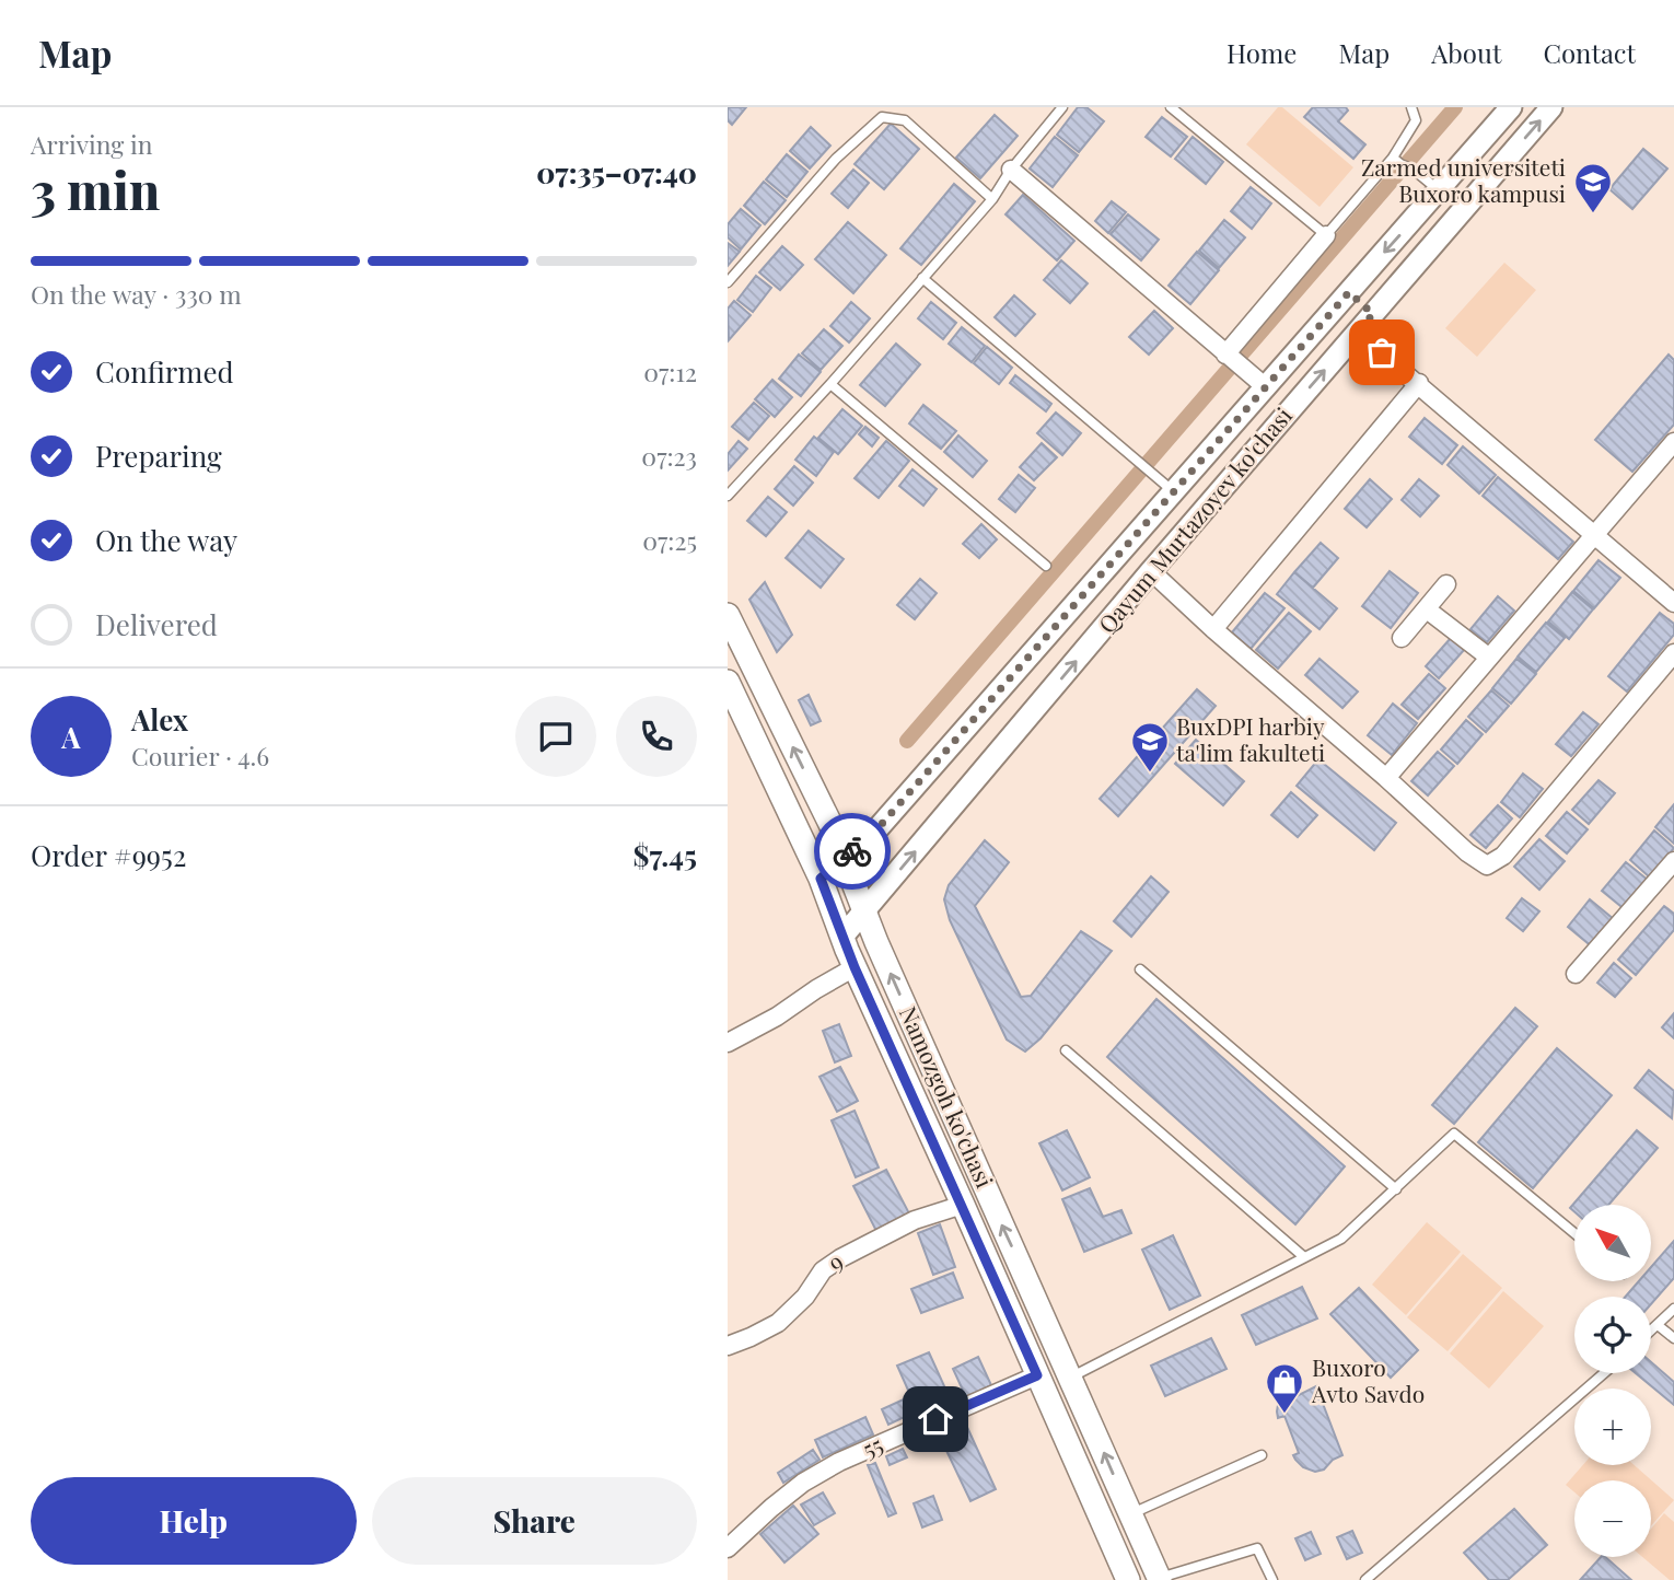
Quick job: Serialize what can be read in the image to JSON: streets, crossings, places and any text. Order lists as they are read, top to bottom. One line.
{"streets":{"main road":["Namozgoh ko'chasi"],"street":["Qayum Murtazoyev ko'chasi","9","55"]},"crossings":[["Qayum Murtazoyev ko'chasi","Namozgoh ko'chasi"],["Namozgoh ko'chasi","9"],["Namozgoh ko'chasi","55"]],"places":{"school or university":["Zarmed universiteti Buxoro kampusi","BuxDPI harbiy ta'lim fakulteti"],"shop":["Buxoro Avto Savdo"]},"north":"top left","page":{"header":"Map","nav":["Home","Map","About","Contact"],"heading":["3 min","Arriving in","07:35–07:40"],"panel":["Alex","Courier · 4.6","Order #9952","$7.45"],"bar":"On the way · 330 m","list":[["Confirmed","07:12"],["Preparing","07:23"],["On the way","07:25"],"Delivered"],"round":"A","map_buttons":["+","−"],"buttons":["Help","Share"]}}
